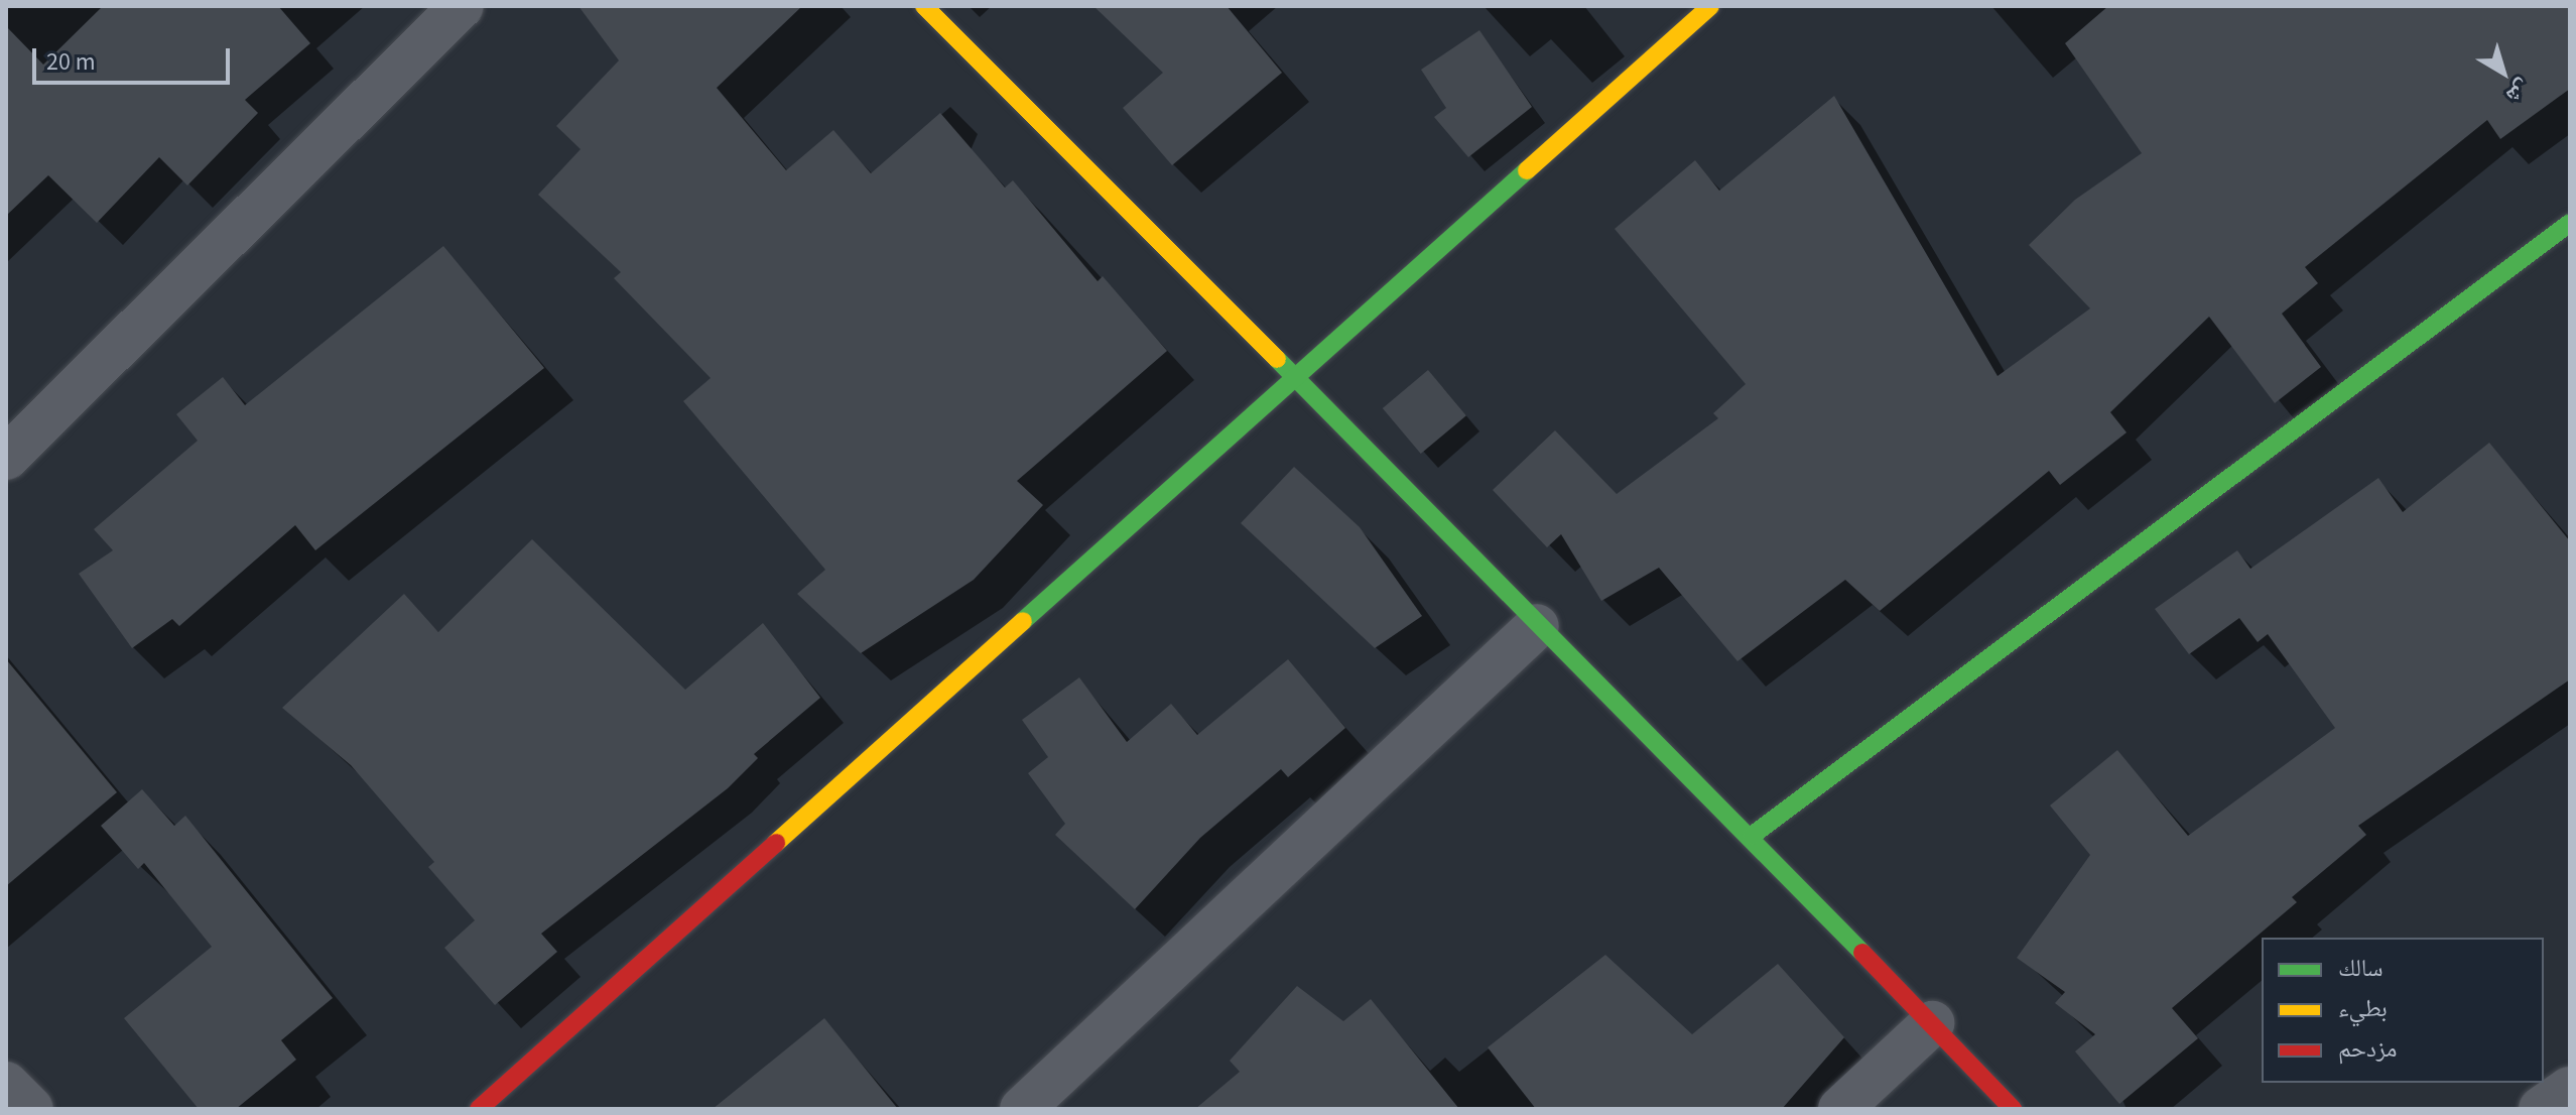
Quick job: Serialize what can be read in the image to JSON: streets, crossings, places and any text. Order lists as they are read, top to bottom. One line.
{"legend":["سالك","بطيء","مزدحم"],"scale_bar":"20 m","north":"bottom right"}
